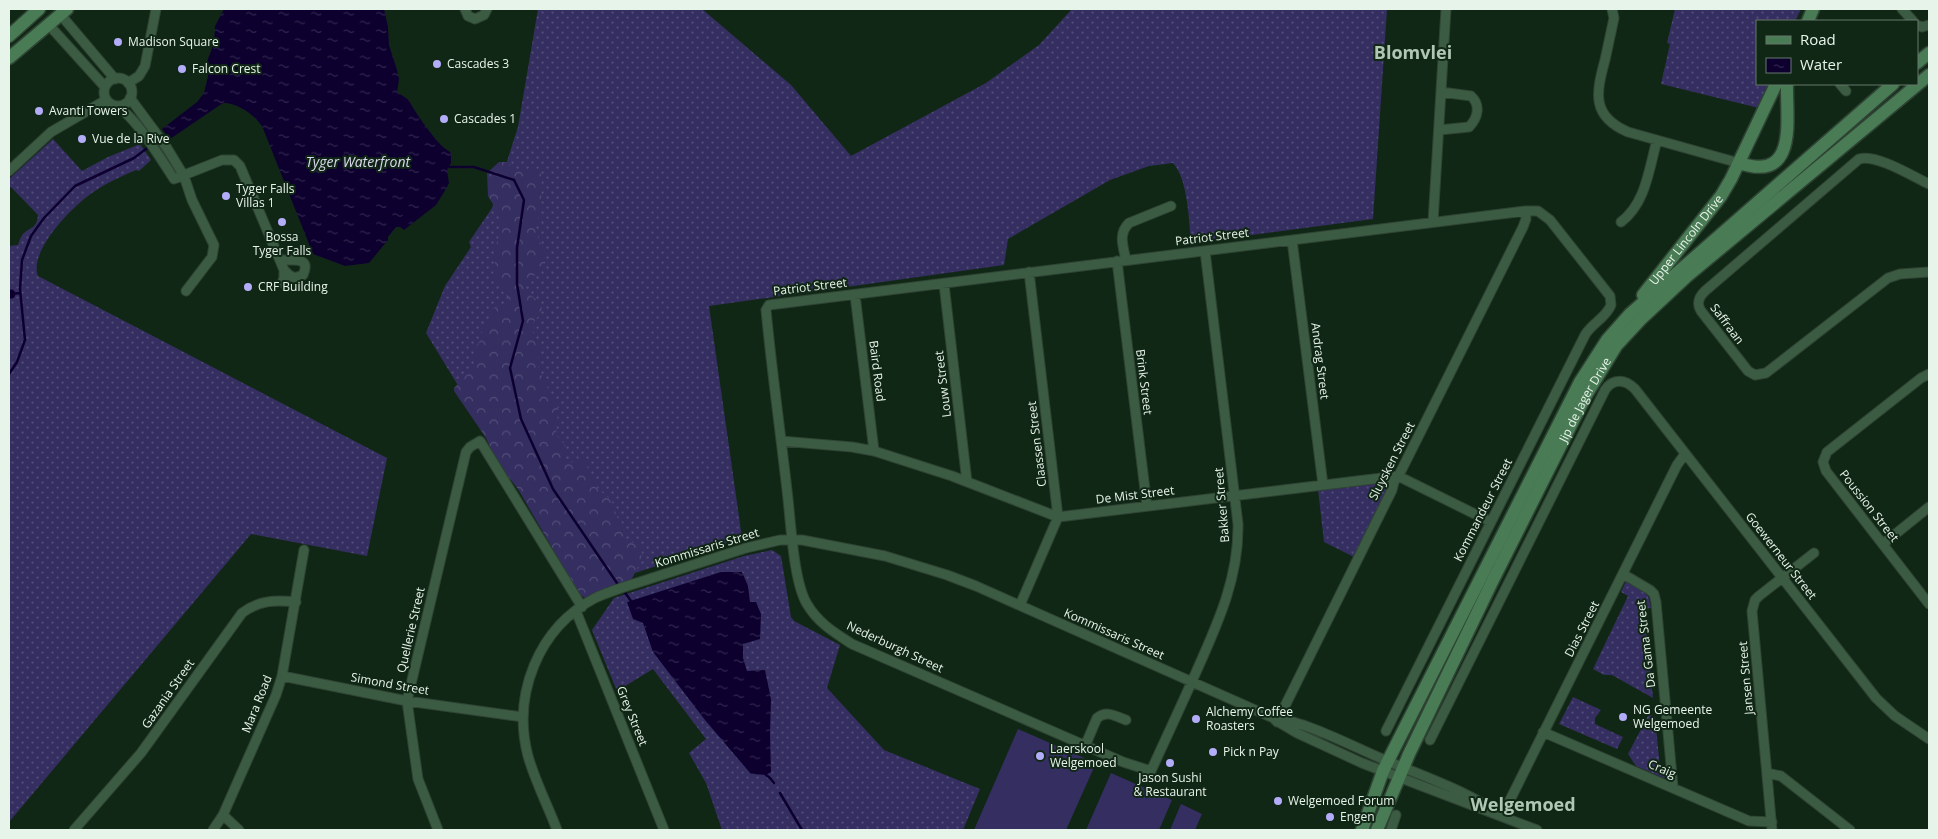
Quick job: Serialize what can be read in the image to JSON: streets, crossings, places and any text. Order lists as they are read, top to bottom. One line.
{"streets":{"main road":["Upper Lincoln Drive","Jip de Jager Drive"],"street":["Patriot Street","Saffraan","Andrag Street","Baird Road","Brink Street","Louw Street","Claassen Street","Sluysken Street","De Mist Street","Bakker Street","Poussion Street","Kommandeur Street","Kommissaris Street","Goewerneur Street","Dias Street","Quellerie Street","Da Gama Street","Nederburgh Street","Jansen Street","Simond Street","Gazania Street","Mara Road","Grey Street","Craig"]},"crossings":[["Patriot Street","Andrag Street"],["Patriot Street","Baird Road"],["Patriot Street","Brink Street"],["Patriot Street","Louw Street"],["Patriot Street","Claassen Street"],["Patriot Street","Sluysken Street"],["Patriot Street","Bakker Street"],["Patriot Street","Kommandeur Street"],["Patriot Street","Nederburgh Street"],["Upper Lincoln Drive","Jip de Jager Drive"],["Andrag Street","De Mist Street"],["Baird Road","De Mist Street"],["Brink Street","De Mist Street"],["Louw Street","De Mist Street"],["Jip de Jager Drive","Kommissaris Street"],["Claassen Street","De Mist Street"],["Sluysken Street","De Mist Street"],["Sluysken Street","Kommissaris Street"],["De Mist Street","Bakker Street"],["De Mist Street","Nederburgh Street"],["Bakker Street","Kommissaris Street"],["Bakker Street","Nederburgh Street"],["Kommissaris Street","Dias Street"],["Kommissaris Street","Nederburgh Street"],["Kommissaris Street","Simond Street"],["Kommissaris Street","Grey Street"],["Goewerneur Street","Dias Street"],["Goewerneur Street","Jansen Street"],["Dias Street","Da Gama Street"],["Dias Street","Craig"],["Quellerie Street","Simond Street"],["Quellerie Street","Grey Street"],["Da Gama Street","Craig"],["Jansen Street","Craig"],["Simond Street","Mara Road"],["Gazania Street","Mara Road"]],"districts":["Blomvlei","Welgemoed"],"water":["Tyger Waterfront"],"places":["Madison Square","Cascades 3","Falcon Crest","Avanti Towers","Cascades 1","Vue de la Rive","Tyger Falls Villas 1","Bossa Tyger Falls","CRF Building","NG Gemeente Welgemoed","Alchemy Coffee Roasters","Pick n Pay","Laerskool Welgemoed","Jason Sushi & Restaurant","Welgemoed Forum","Engen"],"legend":["Road","Water"]}
